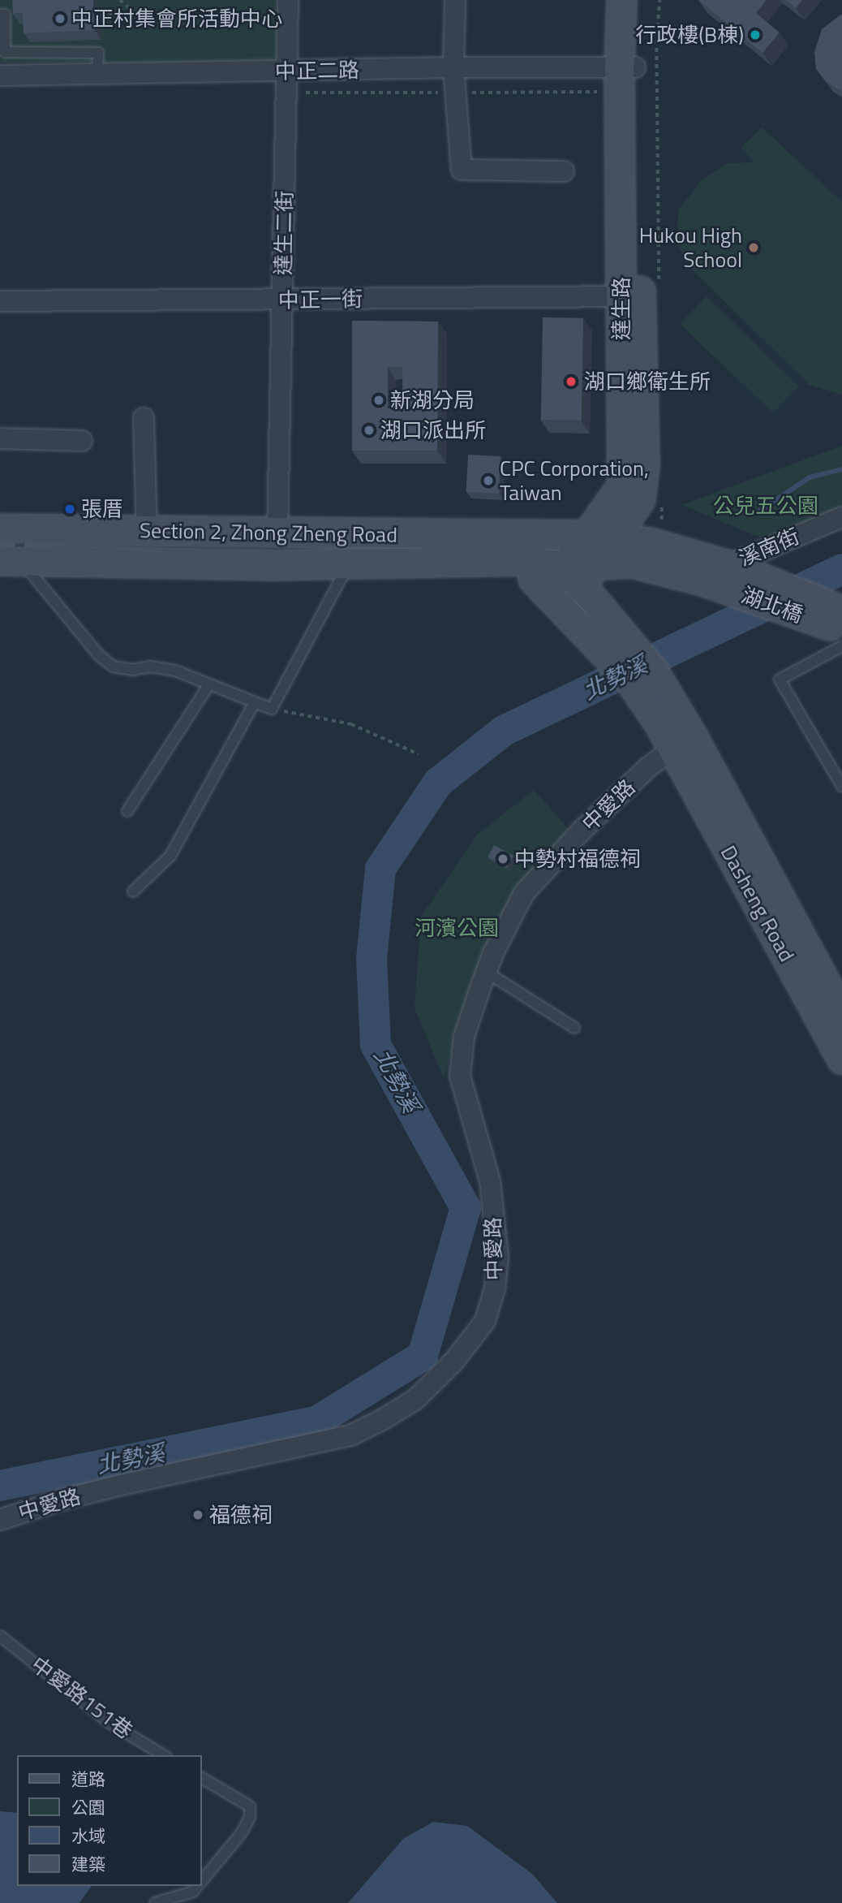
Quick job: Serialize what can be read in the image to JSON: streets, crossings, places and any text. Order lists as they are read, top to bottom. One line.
{"streets":{"main road":["達生路","Section 2, Zhong Zheng Road","湖北橋","Dasheng Road"],"street":["中正二路","達生二街","中正一街","溪南街","中愛路"],"lane":["中愛路151巷"]},"crossings":[["中正二路","達生二街"],["中正二路","達生路"],["達生二街","中正一街"],["達生二街","Section 2, Zhong Zheng Road"],["中正一街","達生路"],["達生路","Section 2, Zhong Zheng Road"],["達生路","湖北橋"],["達生路","Dasheng Road"],["Section 2, Zhong Zheng Road","湖北橋"],["Section 2, Zhong Zheng Road","Dasheng Road"],["溪南街","湖北橋"],["湖北橋","Dasheng Road"],["中愛路","Dasheng Road"]],"water":["北勢溪"],"parks":["公兒五公園","河濱公園"],"places":["中正村集會所活動中心","行政樓(B棟)","Hukou High School","湖口鄉衛生所","新湖分局","湖口派出所","CPC Corporation, Taiwan","張厝","中勢村福德祠","福德祠"],"legend":["道路","公園","水域","建築"]}
